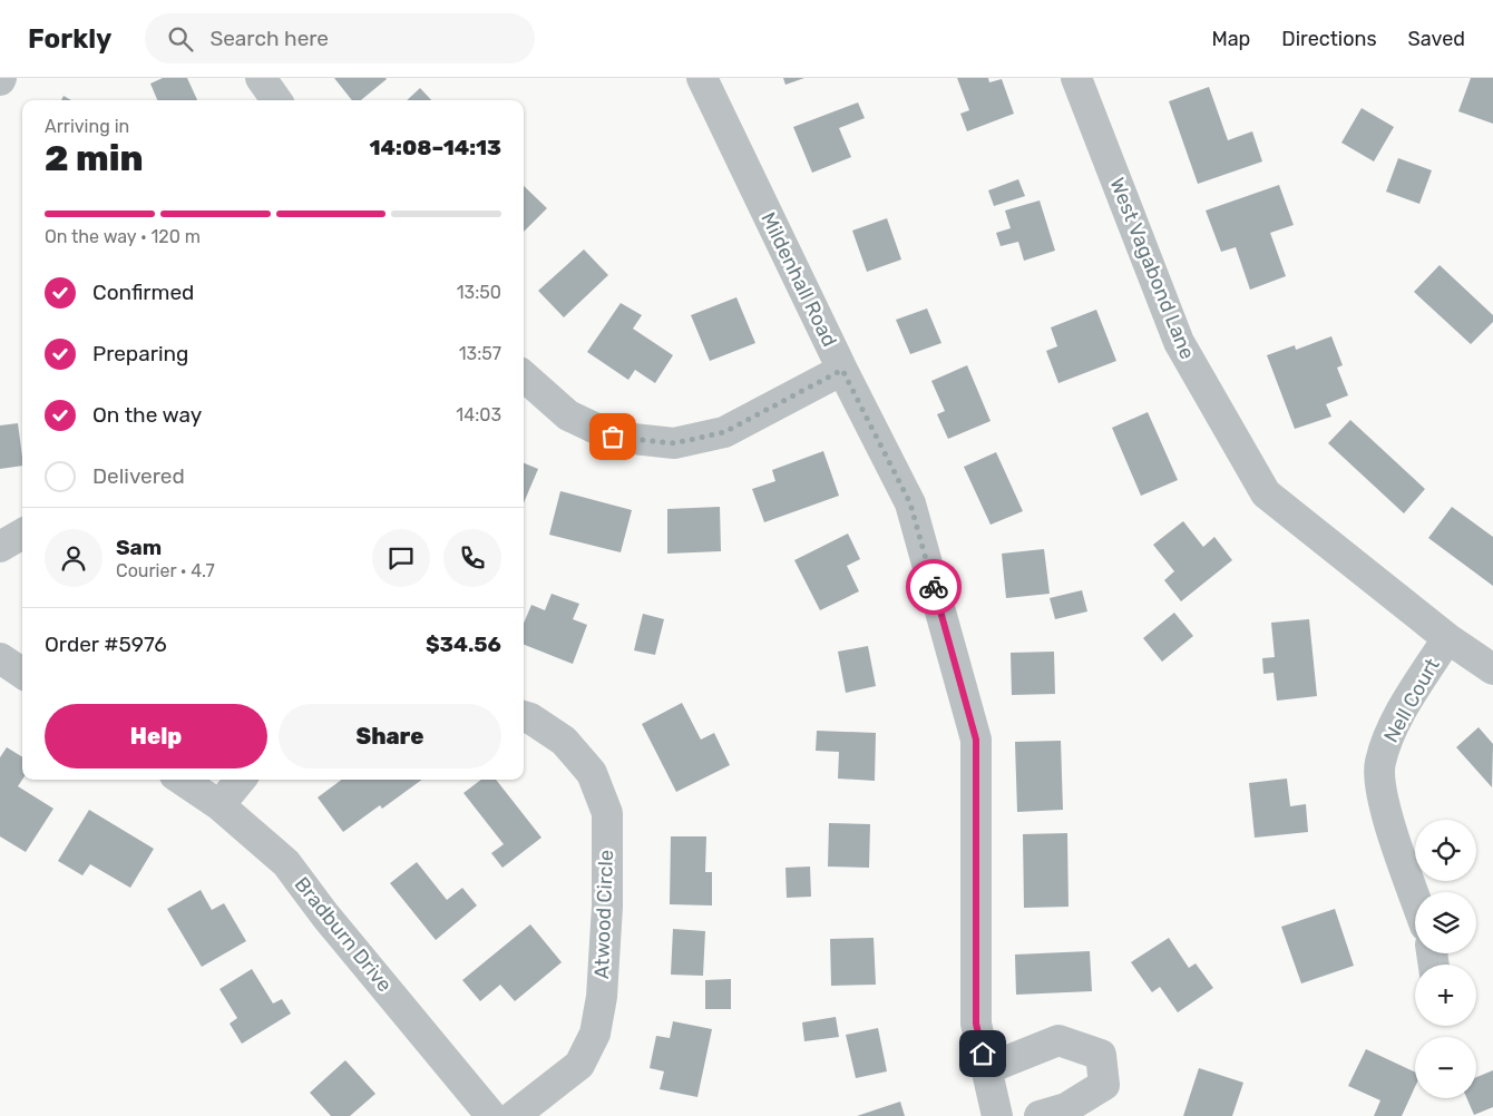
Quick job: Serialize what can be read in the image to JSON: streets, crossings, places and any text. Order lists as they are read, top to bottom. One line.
{"streets":{"street":["West Vagabond Lane","Mildenhall Road","Nell Court","Atwood Circle","Bradburn Drive"]},"crossings":[["West Vagabond Lane","Nell Court"]],"page":{"header":"Forkly","search":"Search here","nav":["Map","Directions","Saved"],"heading":["2 min","Arriving in","14:08–14:13"],"panel":["Sam","Courier · 4.7","Order #5976","$34.56"],"bar":"On the way · 120 m","list":[["Confirmed","13:50"],["Preparing","13:57"],["On the way","14:03"],"Delivered"],"buttons":["Help","Share"],"map_buttons":["+","−"]}}
